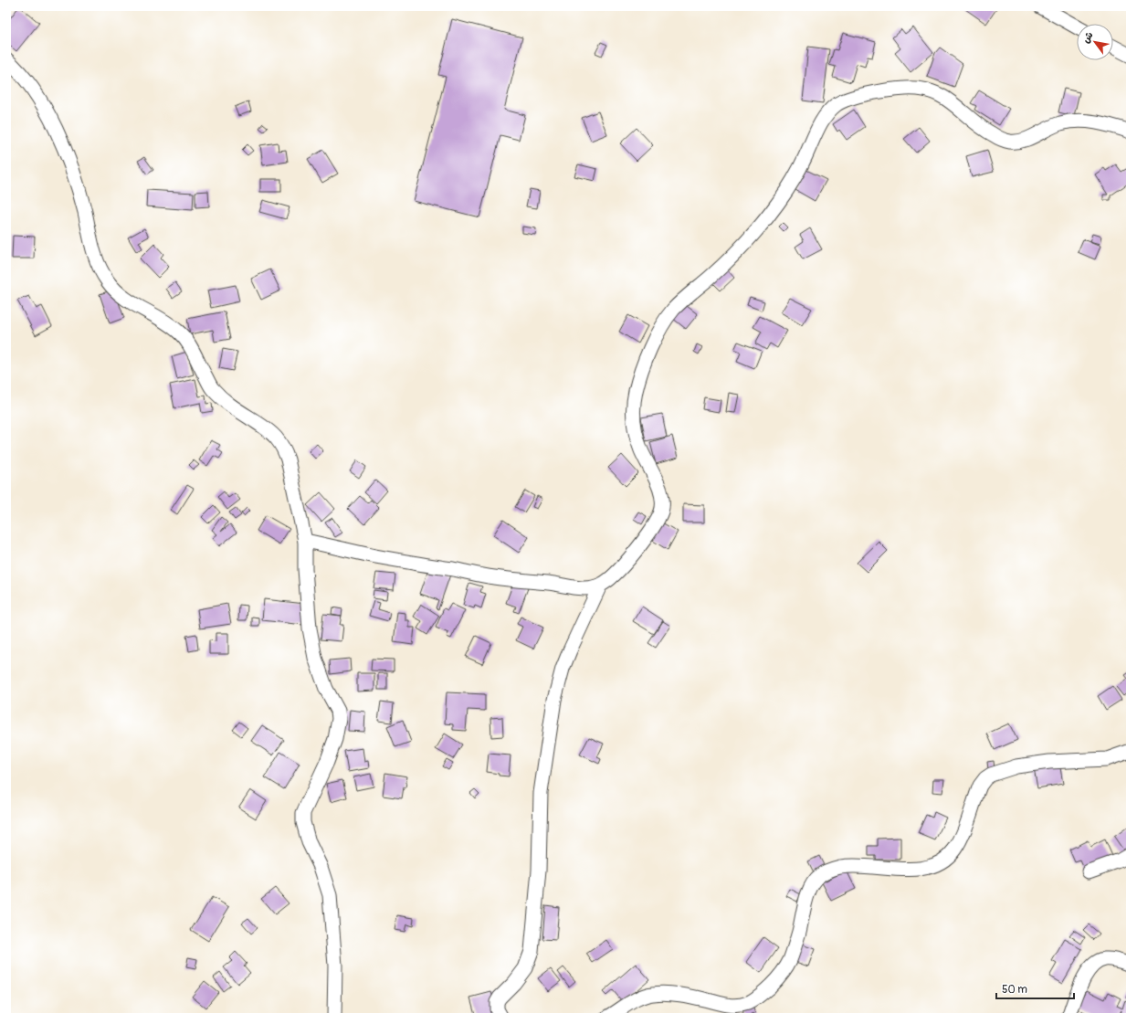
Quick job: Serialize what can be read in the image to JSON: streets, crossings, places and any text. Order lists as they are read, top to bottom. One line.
{"scale_bar":"50 m","north":"top left"}
